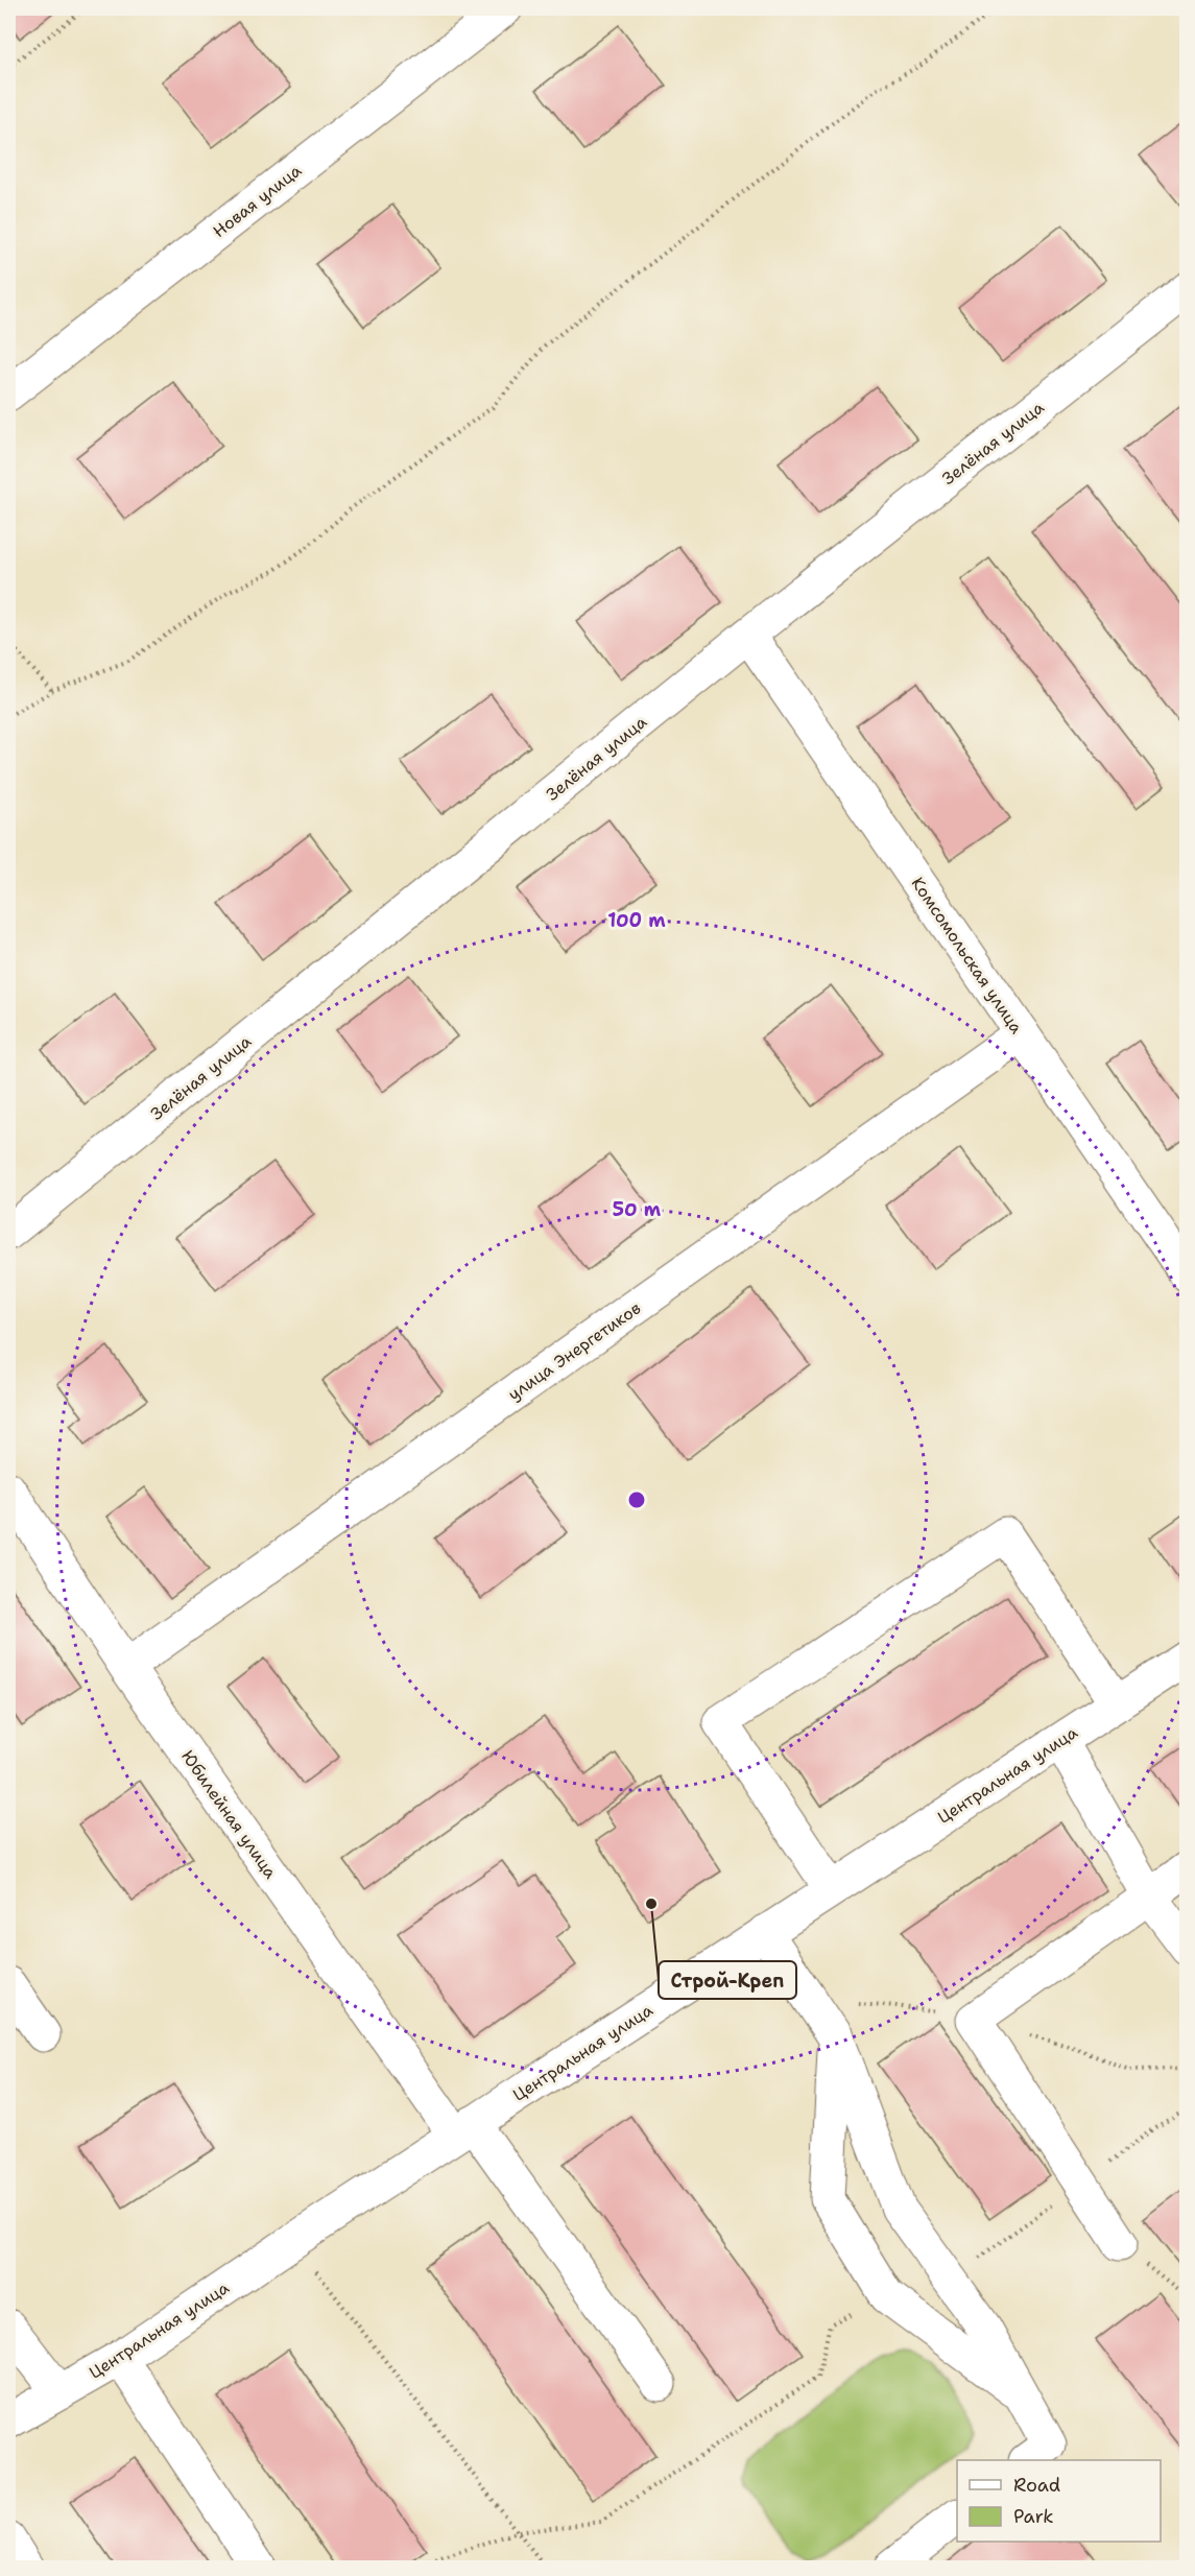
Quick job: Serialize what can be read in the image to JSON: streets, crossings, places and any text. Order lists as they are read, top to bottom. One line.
{"streets":{"street":["Новая улица","Зелёная улица","Комсомольская улица","улица Энергетиков","Центральная улица","Юбилейная улица"]},"crossings":[["Зелёная улица","Комсомольская улица"],["Комсомольская улица","улица Энергетиков"],["улица Энергетиков","Юбилейная улица"],["Центральная улица","Юбилейная улица"]],"places":["Строй-Креп"],"legend":["Road","Park"],"rings":["100 m","50 m"]}
